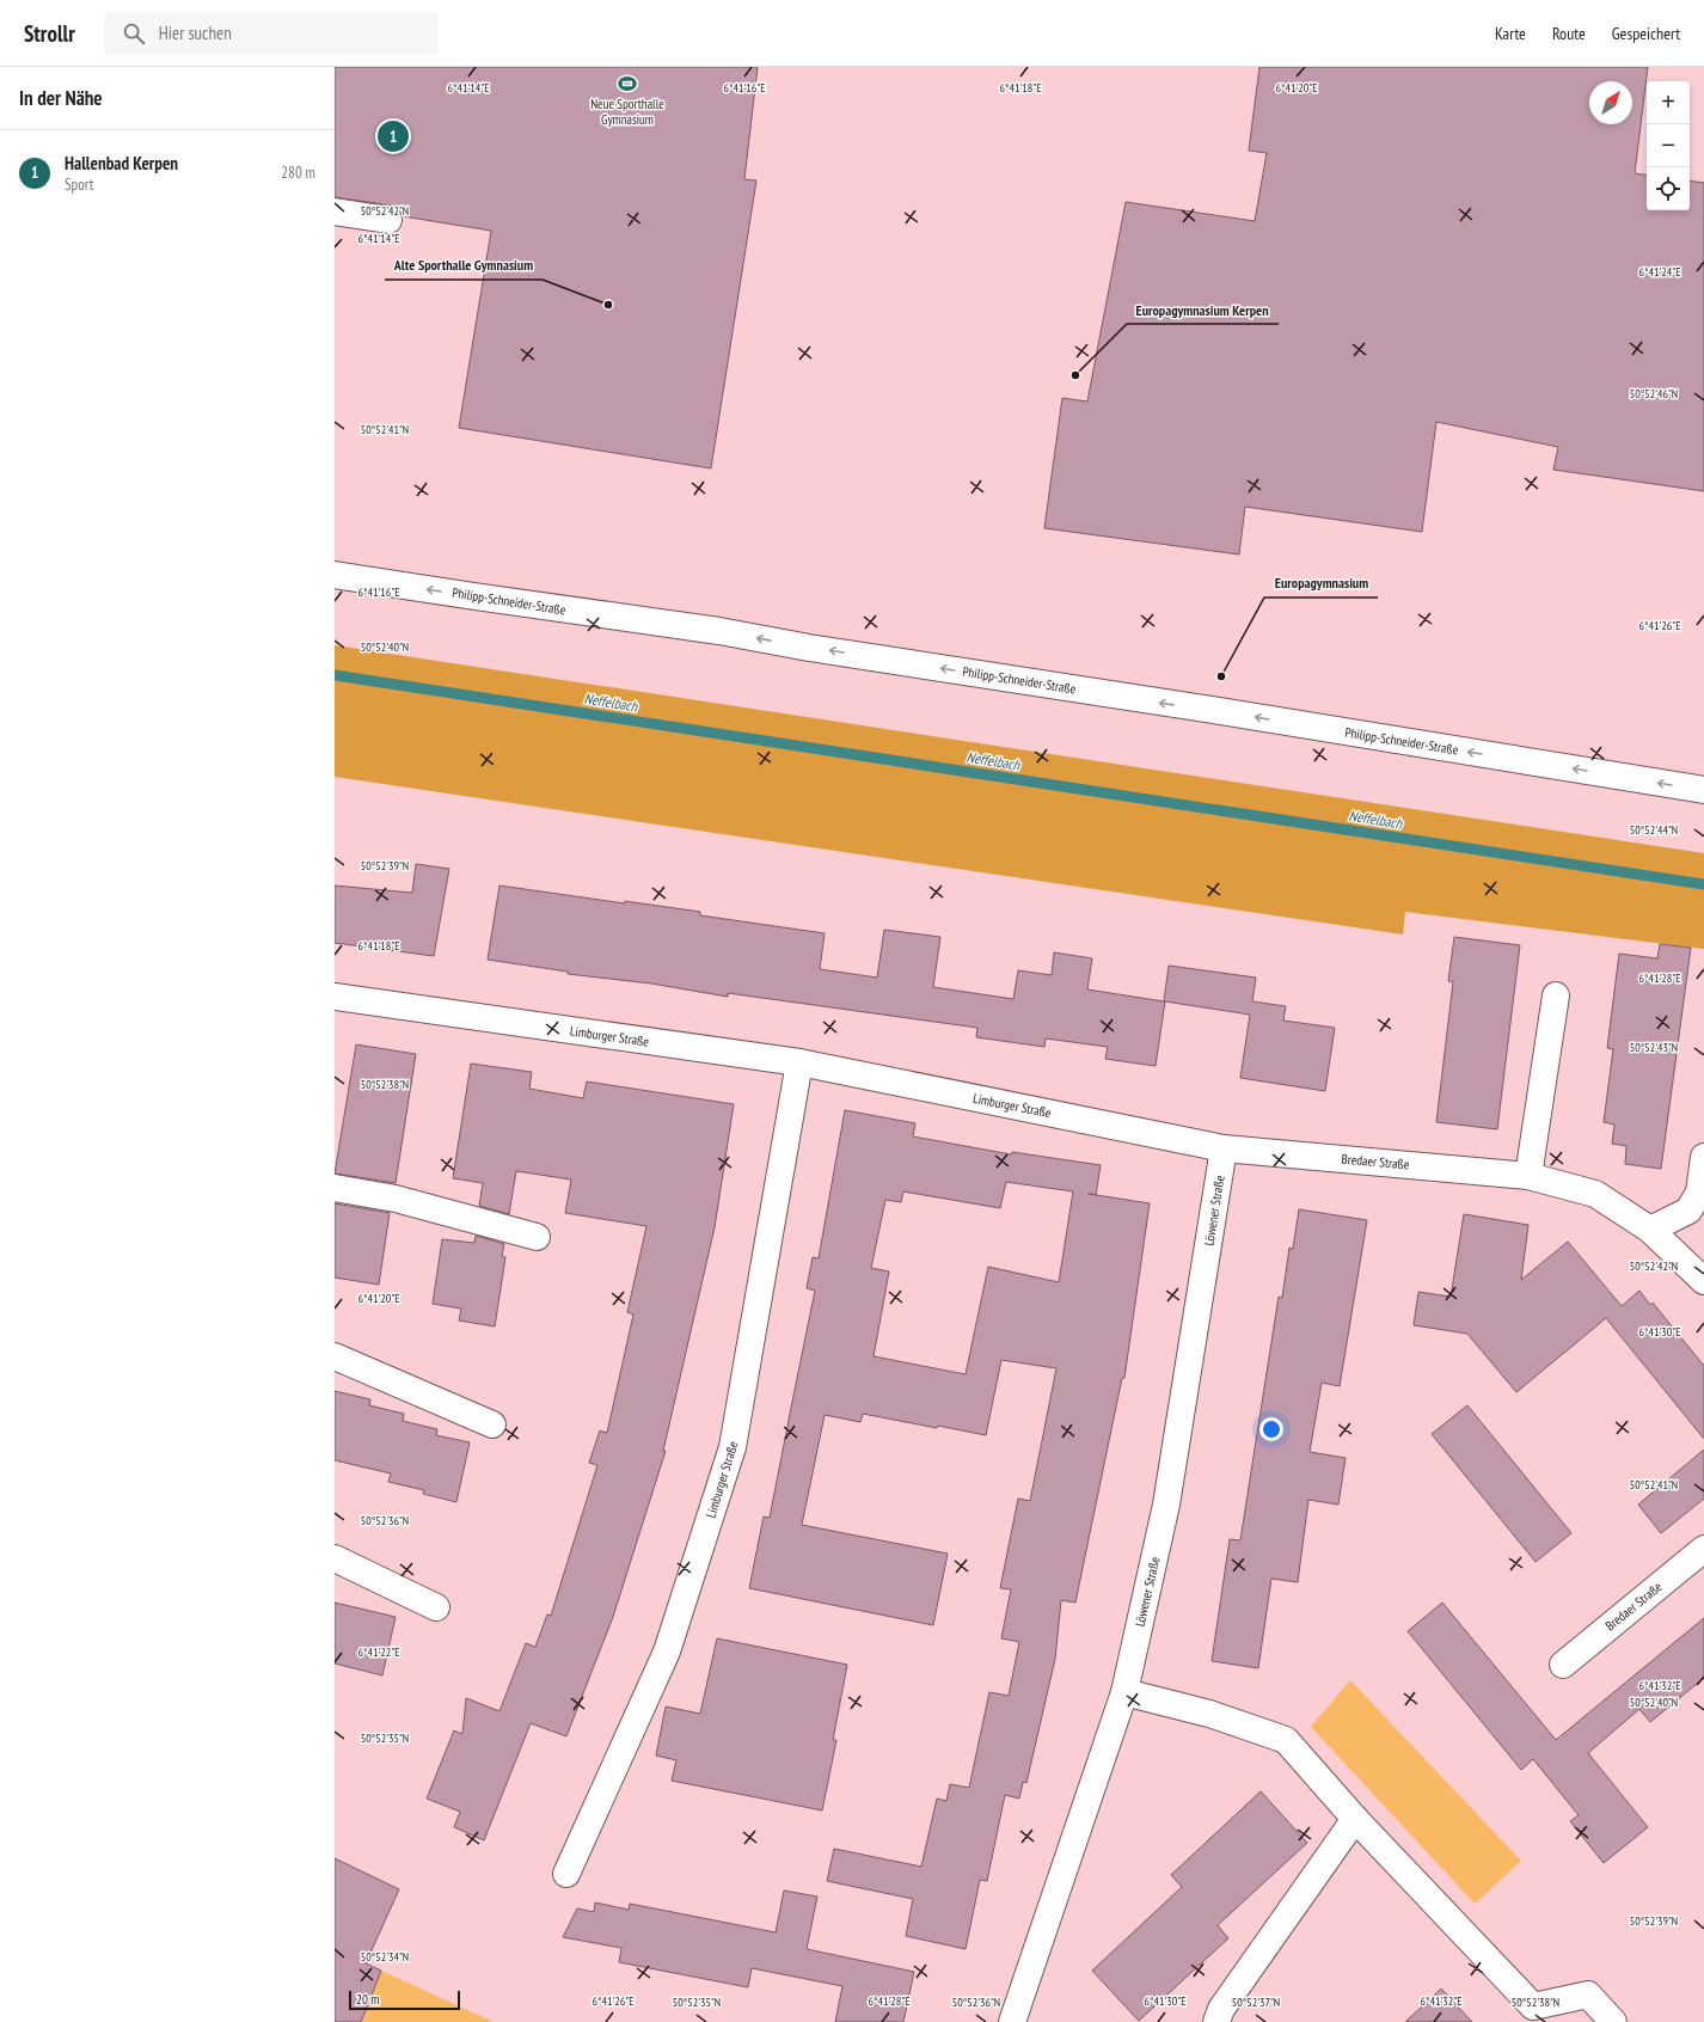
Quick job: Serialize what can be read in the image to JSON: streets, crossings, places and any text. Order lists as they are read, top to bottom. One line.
{"streets":{"street":["Philipp-Schneider-Straße","Limburger Straße","Bredaer Straße","Löwener Straße"]},"crossings":[["Limburger Straße","Bredaer Straße"],["Limburger Straße","Löwener Straße"],["Bredaer Straße","Löwener Straße"]],"one_way":["Philipp-Schneider-Straße"],"water":["Neffelbach"],"places":{"sports":["Neue Sporthalle Gymnasium"],"other":["Alte Sporthalle Gymnasium","Europagymnasium Kerpen","Europagymnasium"]},"scale_bar":"20 m","north":"top right","page":{"header":"Strollr","search":"Hier suchen","nav":["Karte","Route","Gespeichert"],"heading":"In der Nähe","map_buttons":["+","−"],"pins":"1","list":[{"mark":"1","name":"Hallenbad Kerpen","note":"Sport","value":"280 m"}],"scale":"20 m"},"coordinates":["6°41'14\"E","6°41'16\"E","6°41'18\"E","6°41'20\"E","50°52'42\"N","6°41'24\"E","50°52'46\"N","50°52'41\"N","6°41'26\"E","50°52'40\"N","50°52'44\"N","50°52'39\"N","6°41'28\"E","50°52'43\"N","50°52'38\"N","6°41'30\"E","50°52'36\"N","6°41'22\"E","6°41'32\"E","50°52'35\"N","50°52'34\"N","50°52'37\"N"]}
